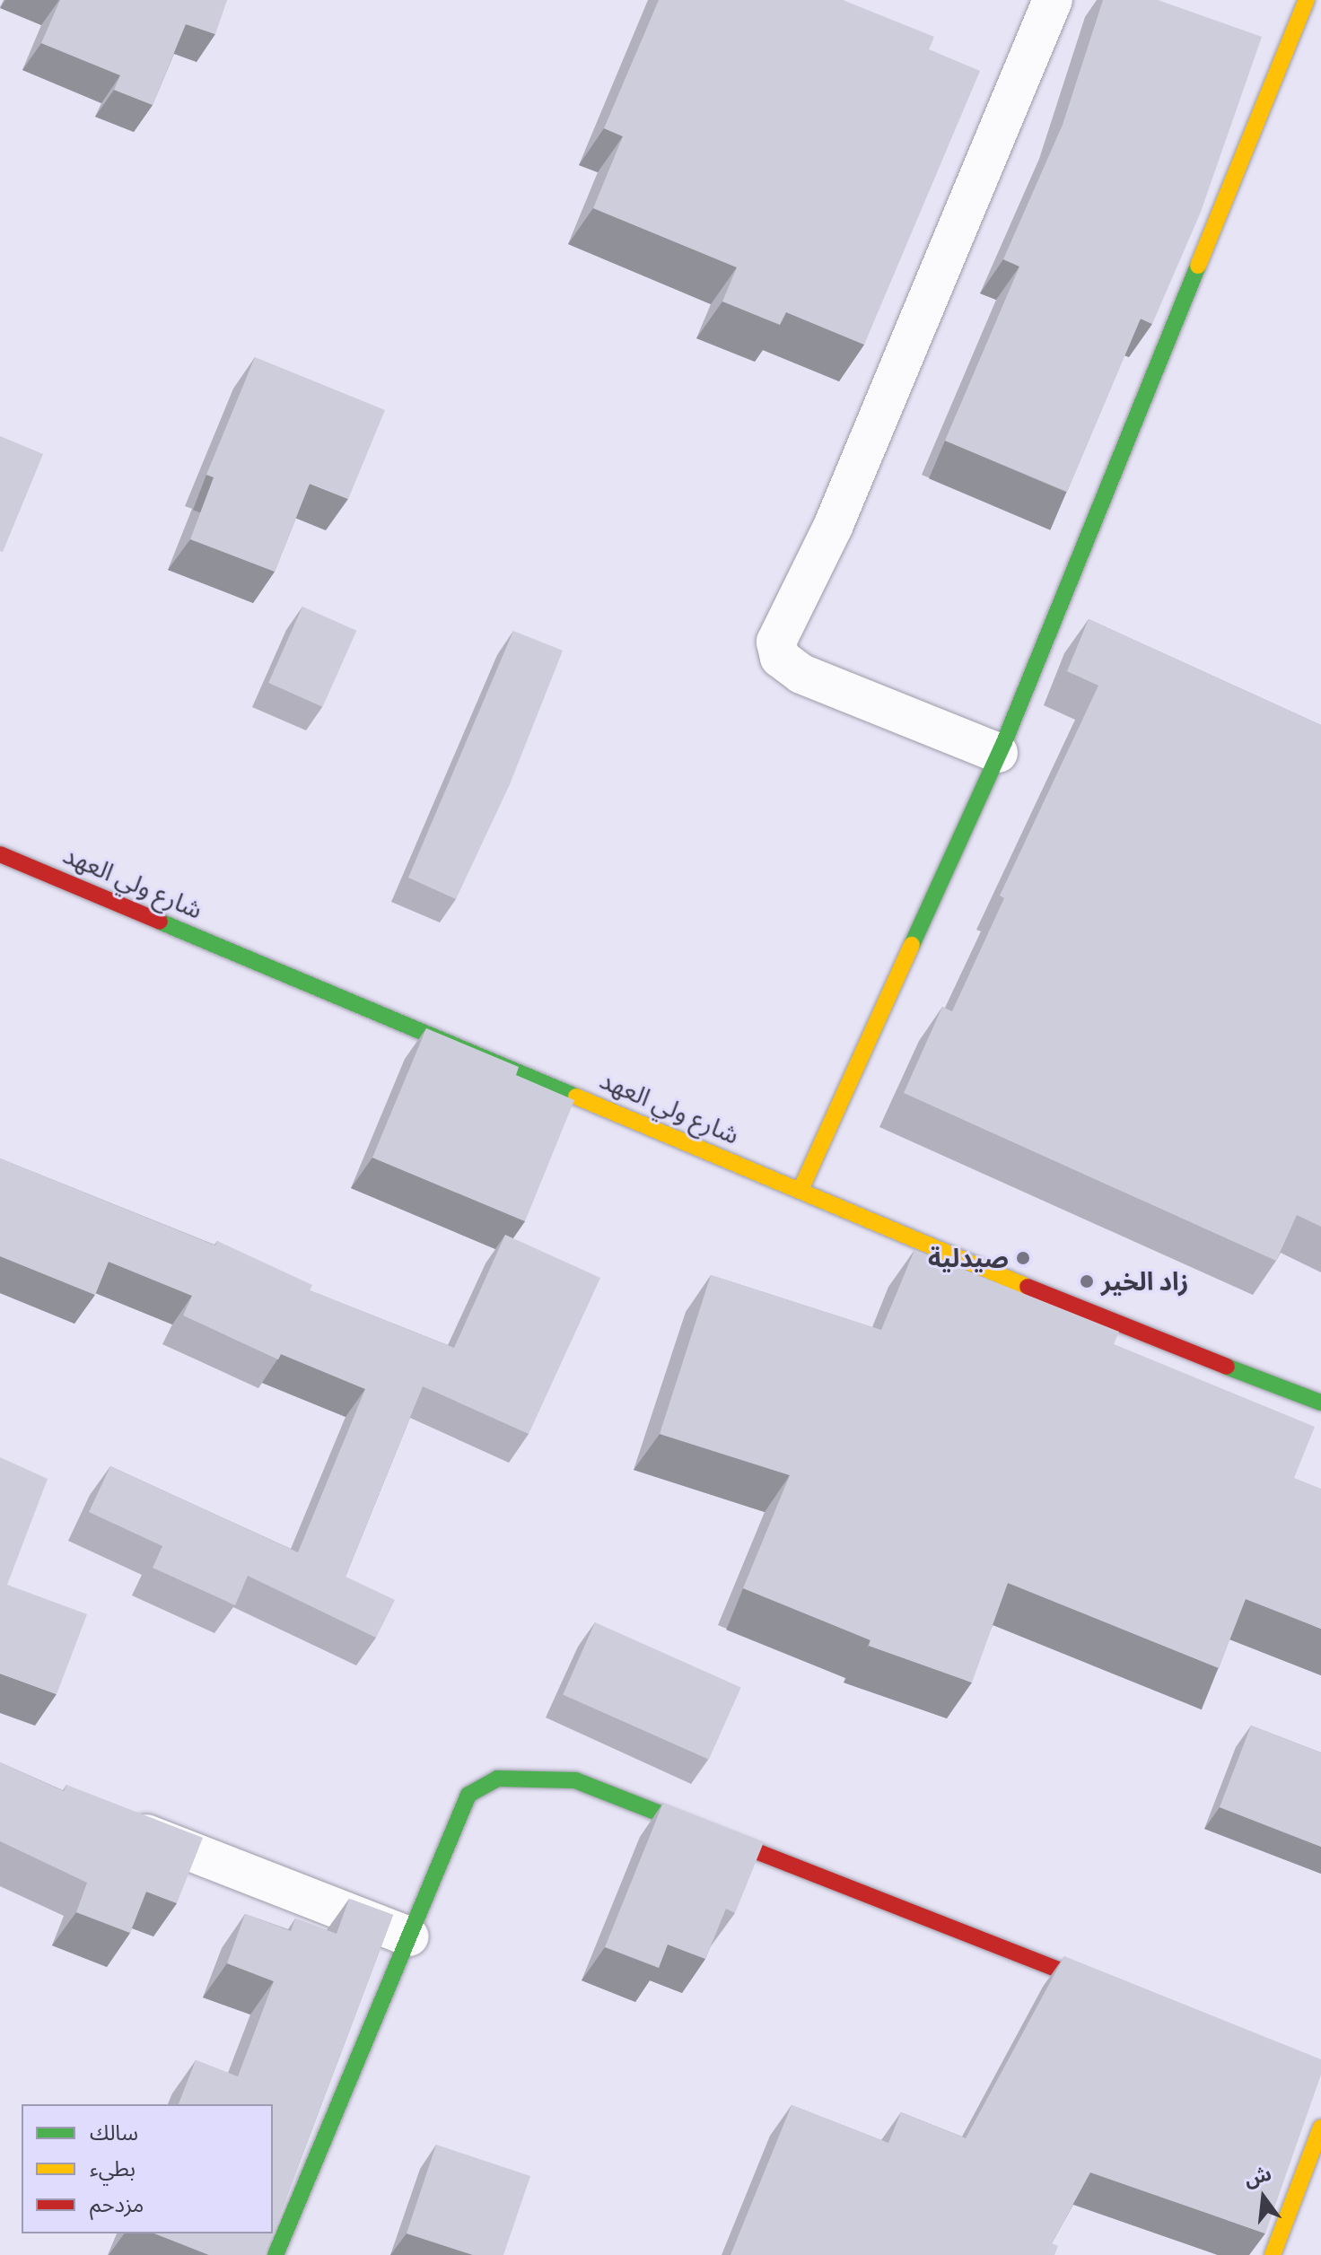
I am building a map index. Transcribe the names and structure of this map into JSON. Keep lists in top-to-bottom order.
{
  "streets": {
    "street": ["شارع ولي العهد"]
  },
  "places": ["صيدلية", "زاد الخير"],
  "legend": ["سالك", "بطيء", "مزدحم"],
  "north": "top"
}
